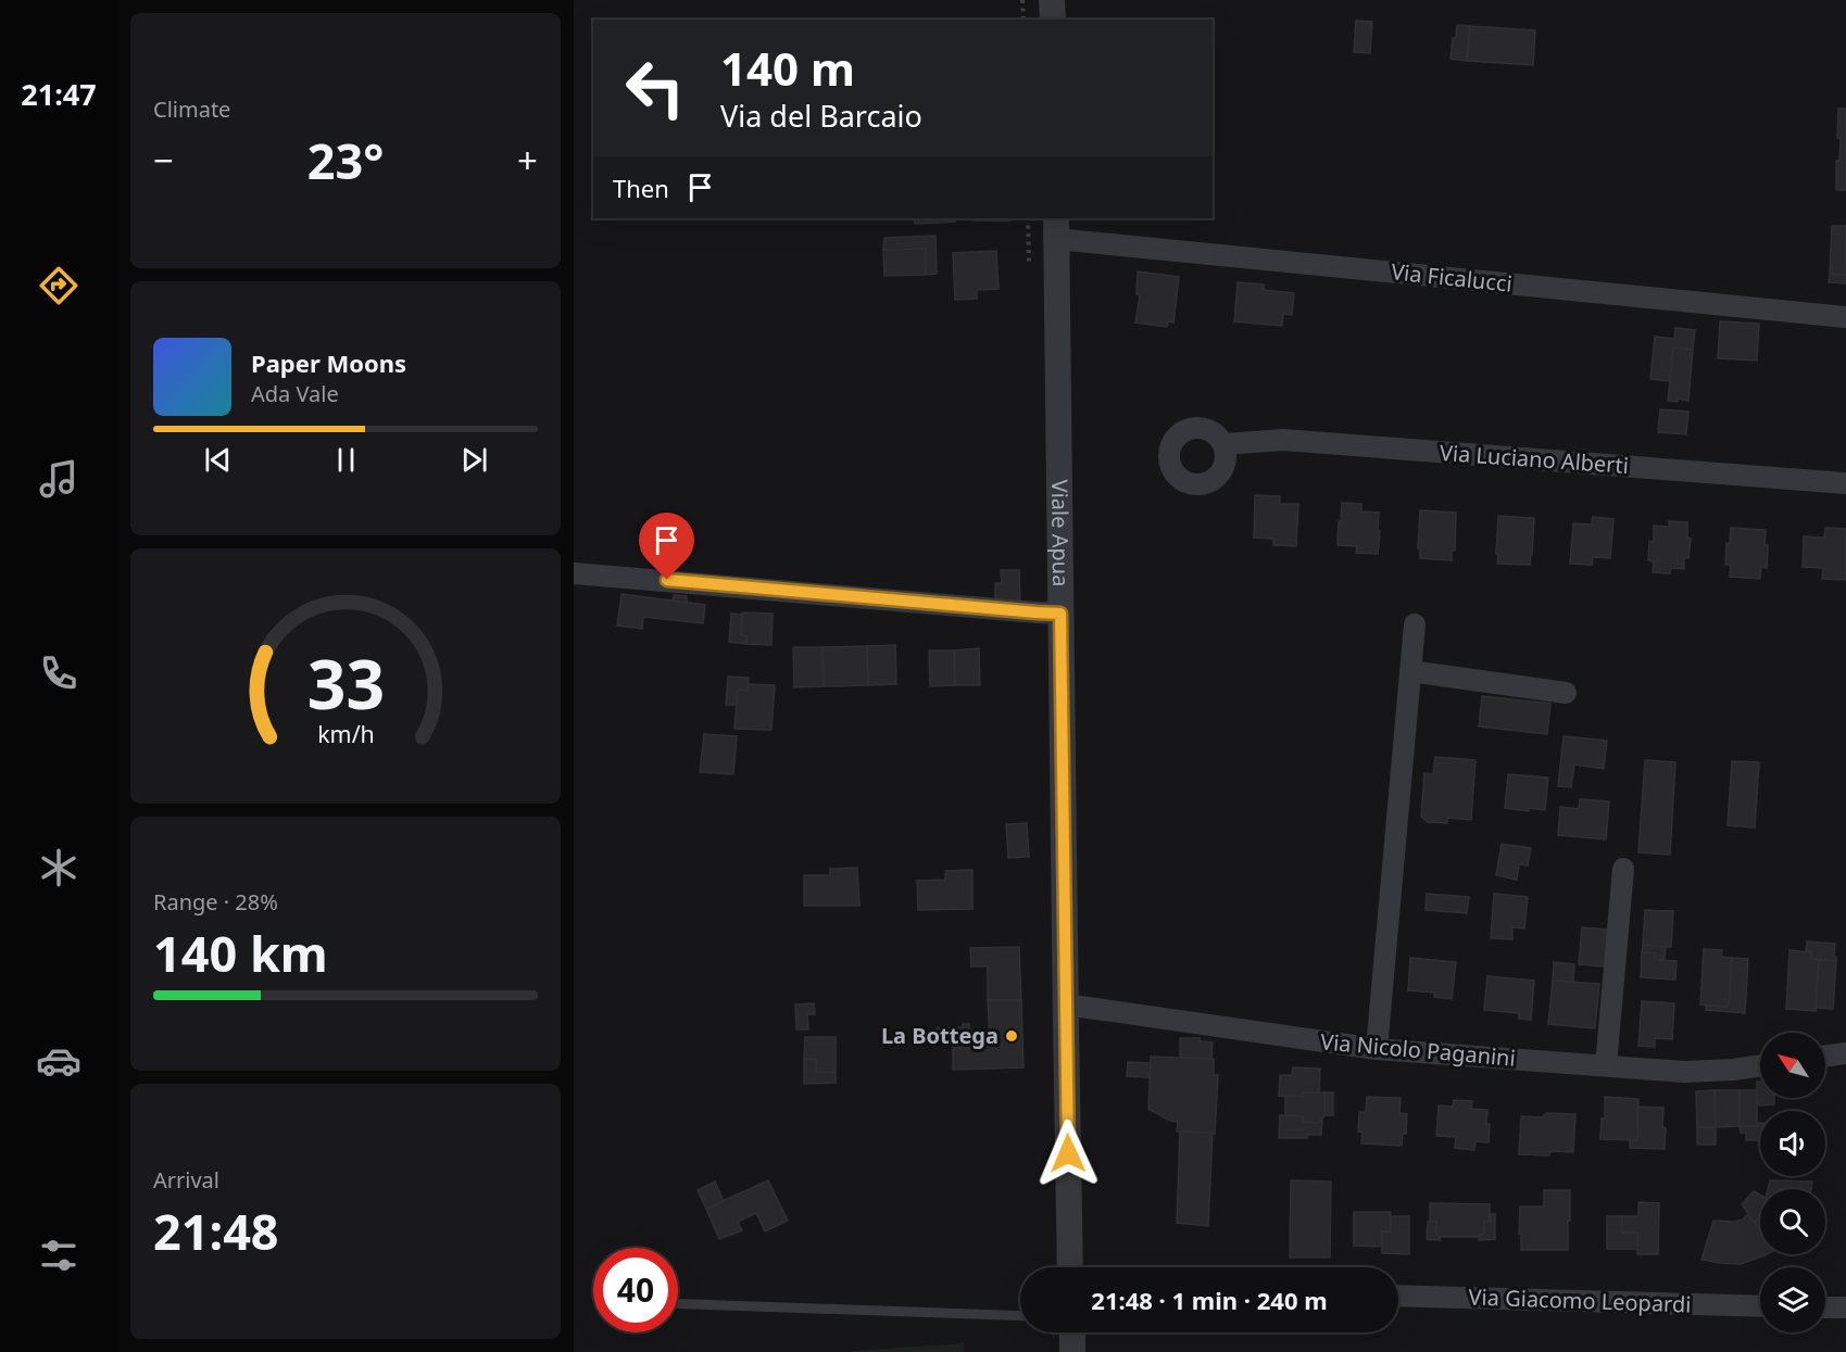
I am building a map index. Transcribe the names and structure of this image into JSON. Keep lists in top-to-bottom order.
{
  "streets": {
    "street": [
      "Via Ficalucci",
      "Via Luciano Alberti",
      "Viale Apua",
      "Via Nicolo Paganini",
      "Via Giacomo Leopardi"
    ]
  },
  "crossings": [
    ["Via Ficalucci", "Viale Apua"],
    ["Viale Apua", "Via Nicolo Paganini"]
  ],
  "places": ["La Bottega"],
  "north": "top left",
  "page": {
    "tabs": "21:47",
    "tile": [
      "Climate",
      ["Range · 28%", "140 km"],
      ["Arrival", "21:48"]
    ],
    "turn": ["140 m", "Via del Barcaio"],
    "heat": ["−", "23°", "+"],
    "then": "Then",
    "song": ["Paper Moons", "Ada Vale"],
    "limit": "40",
    "trip": "21:48 · 1 min · 240 m",
    "gauge": ["33", "km/h"]
  }
}
